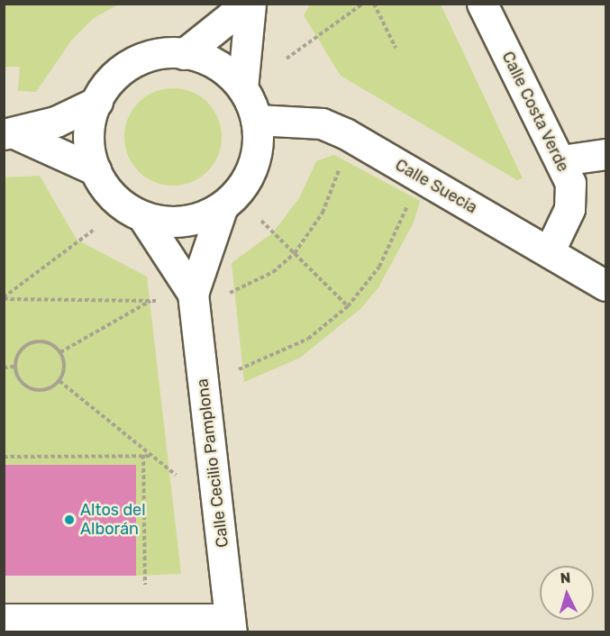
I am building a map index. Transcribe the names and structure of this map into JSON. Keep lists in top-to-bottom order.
{
  "streets": {
    "street": ["Calle Costa Verde", "Calle Suecia", "Calle Cecilio Pamplona"]
  },
  "crossings": [
    ["Calle Costa Verde", "Calle Suecia"],
    ["Calle Suecia", "Calle Cecilio Pamplona"]
  ],
  "places": ["Altos del Alborán"],
  "north": "top"
}
